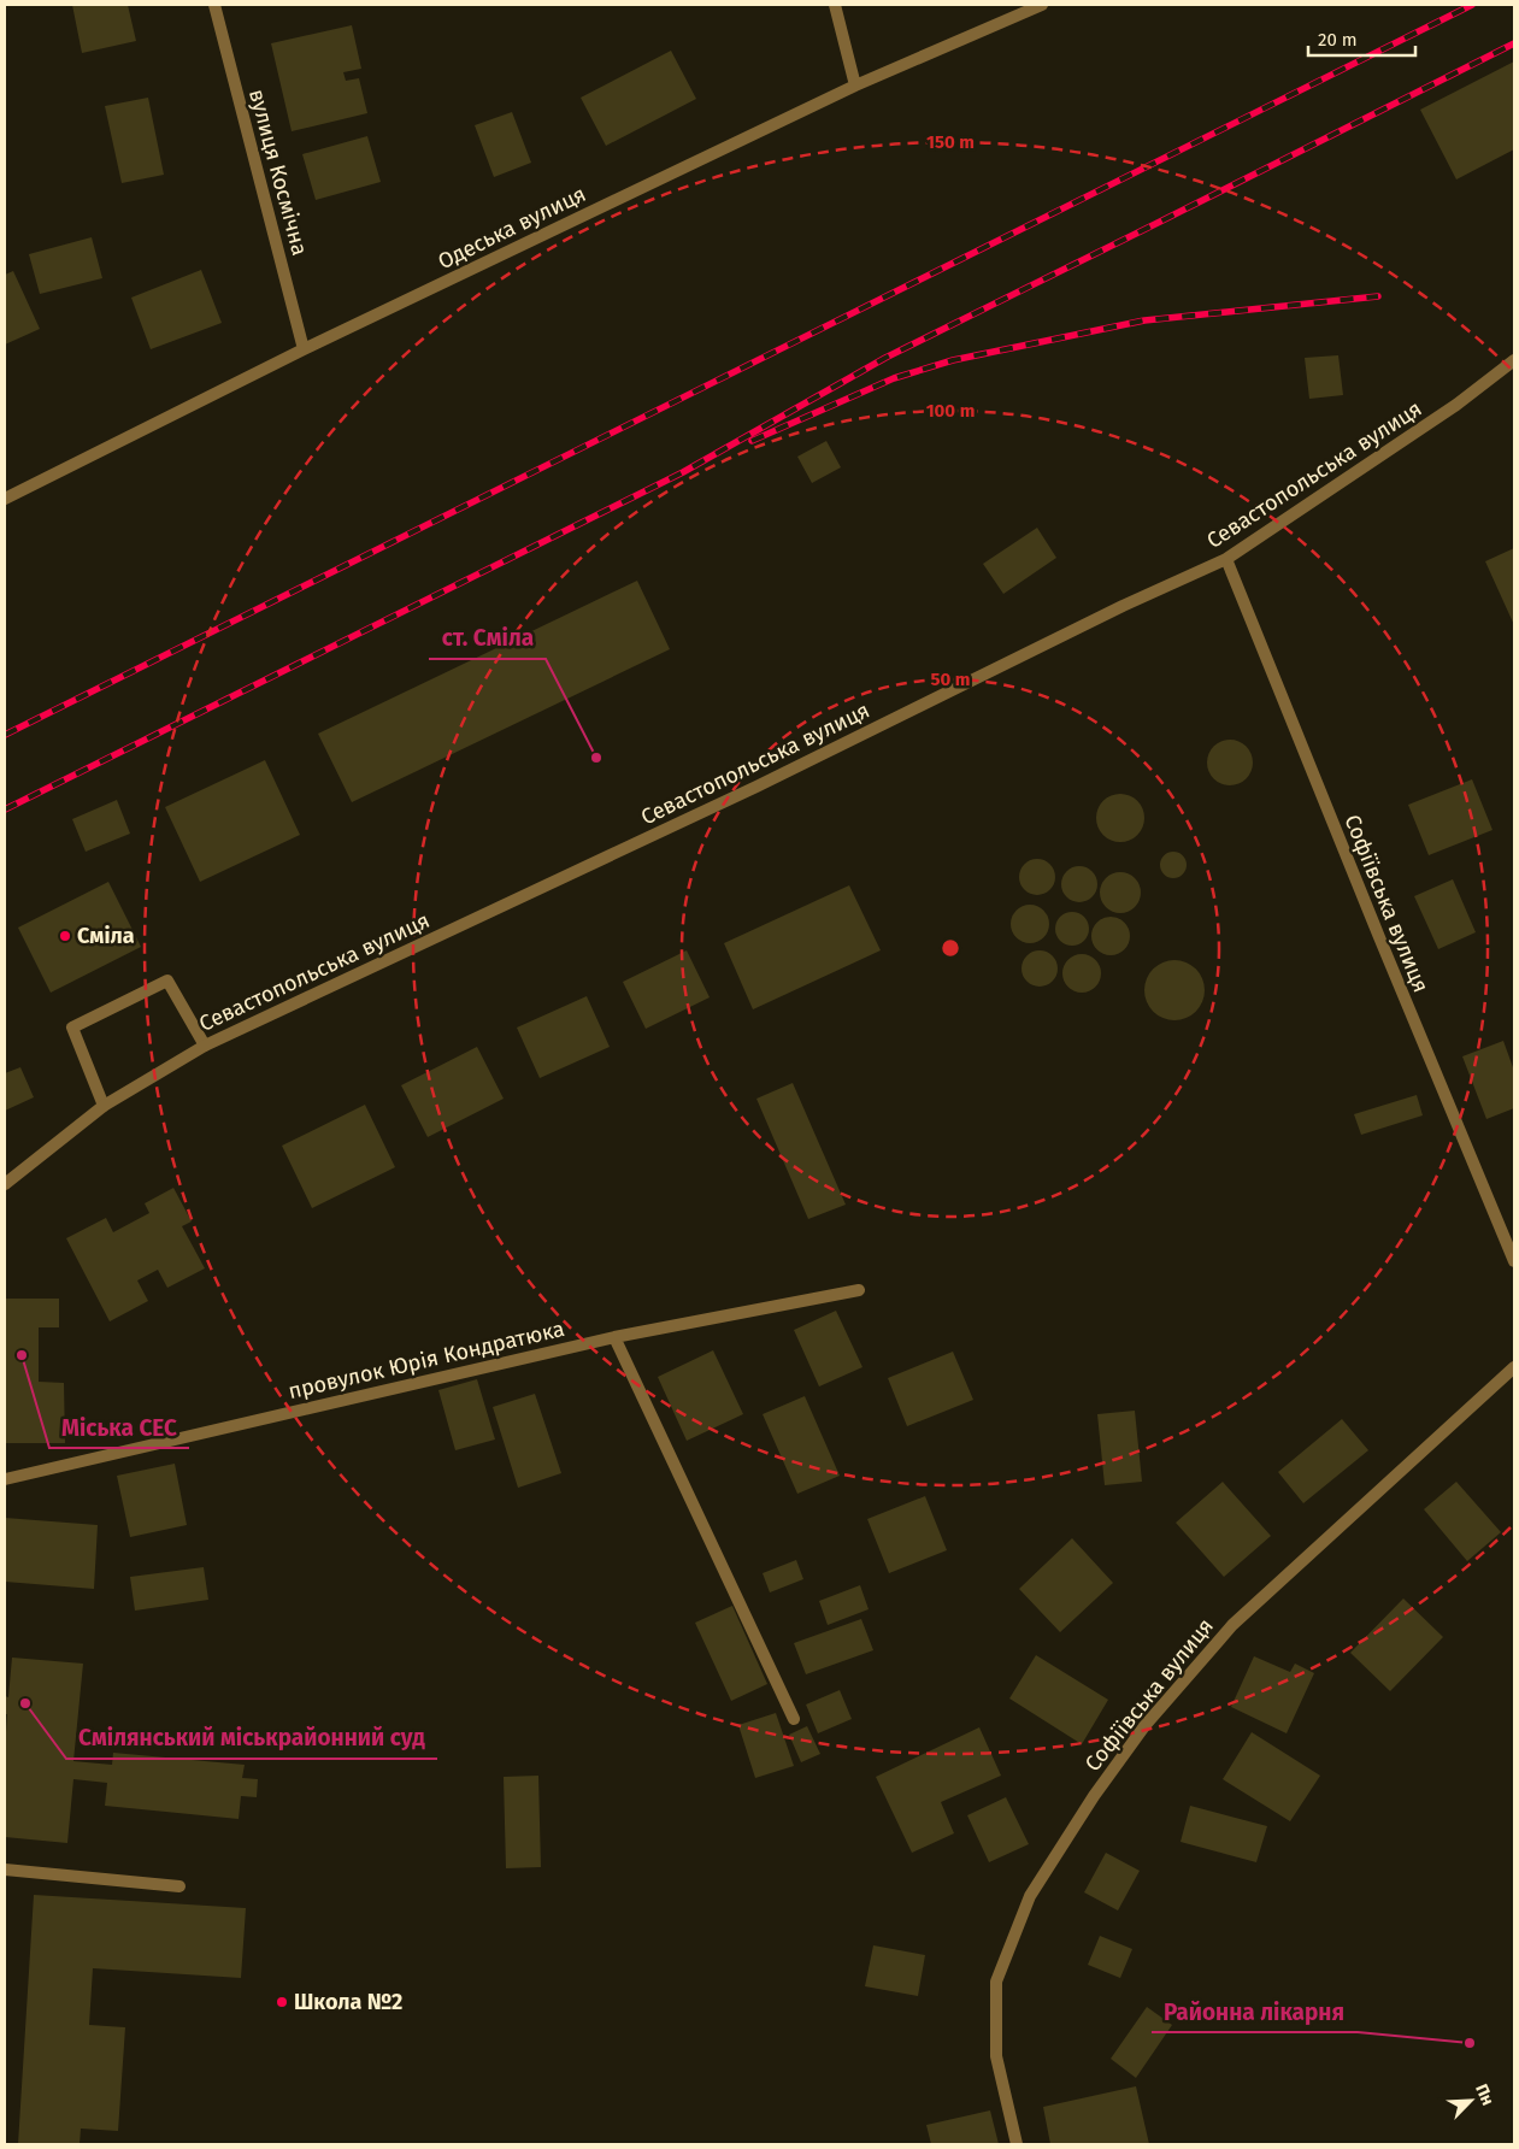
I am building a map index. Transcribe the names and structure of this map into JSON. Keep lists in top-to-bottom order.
{
  "streets": {
    "street": [
      "вулиця Космічна",
      "Одеська вулиця",
      "Севастопольська вулиця",
      "Софіївська вулиця",
      "провулок Юрія Кондратюка"
    ]
  },
  "crossings": [
    ["вулиця Космічна", "Одеська вулиця"],
    ["Севастопольська вулиця", "Софіївська вулиця"]
  ],
  "places": [
    "ст. Сміла",
    "Сміла",
    "Міська СЕС",
    "Смілянський міськрайонний суд",
    "Школа №2",
    "Районна лікарня"
  ],
  "scale_bar": "20 m",
  "north": "top right",
  "rings": ["150 m", "100 m", "50 m"]
}
